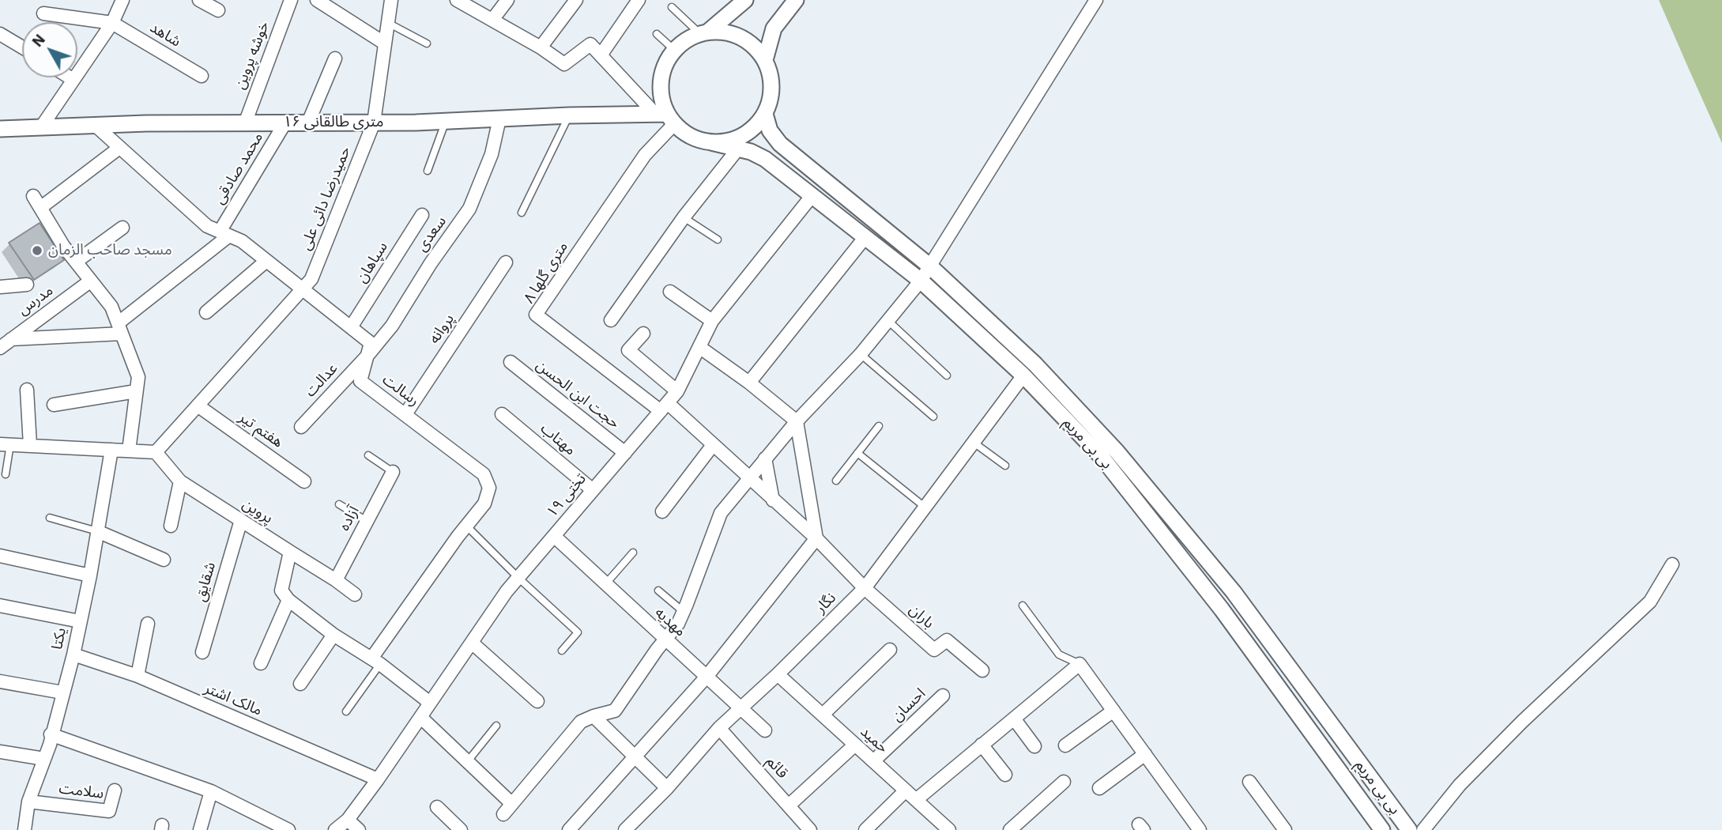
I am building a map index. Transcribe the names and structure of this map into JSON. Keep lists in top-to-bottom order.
{
  "streets": {
    "street": [
      "شاهد",
      "خوشه پروین",
      "۱۶ متری طالقانی",
      "محمد صادقی",
      "حمیدرضا دائی علی",
      "سعدی",
      "سپاهان",
      "۸ متری گلها",
      "مدرس",
      "پروانه",
      "عدالت",
      "رسالت",
      "حجت ابن الحسن",
      "هفتم تیر",
      "مهتاب",
      "بی بی مریم",
      "تختی ۱۹",
      "پروین",
      "آزاده",
      "شقایق",
      "نگار",
      "باران",
      "مهدیه",
      "یکتا",
      "مالک اشتر",
      "احسان",
      "حمید",
      "قائم",
      "سلامت"
    ]
  },
  "crossings": [
    ["خوشه پروین", "۱۶ متری طالقانی"],
    ["۱۶ متری طالقانی", "محمد صادقی"],
    ["۱۶ متری طالقانی", "حمیدرضا دائی علی"],
    ["۱۶ متری طالقانی", "سعدی"],
    ["۱۶ متری طالقانی", "۸ متری گلها"],
    ["۱۶ متری طالقانی", "رسالت"],
    ["۱۶ متری طالقانی", "بی بی مریم"],
    ["محمد صادقی", "رسالت"],
    ["حمیدرضا دائی علی", "رسالت"],
    ["سعدی", "عدالت"],
    ["سعدی", "رسالت"],
    ["سپاهان", "رسالت"],
    ["۸ متری گلها", "بی بی مریم"],
    ["۸ متری گلها", "تختی ۱۹"],
    ["پروانه", "رسالت"],
    ["عدالت", "رسالت"],
    ["حجت ابن الحسن", "تختی ۱۹"],
    ["مهتاب", "تختی ۱۹"],
    ["بی بی مریم", "تختی ۱۹"],
    ["بی بی مریم", "نگار"],
    ["تختی ۱۹", "مهدیه"],
    ["تختی ۱۹", "مالک اشتر"],
    ["پروین", "آزاده"],
    ["پروین", "شقایق"],
    ["نگار", "باران"],
    ["نگار", "مهدیه"],
    ["نگار", "حمید"],
    ["نگار", "قائم"],
    ["یکتا", "مالک اشتر"],
    ["یکتا", "سلامت"],
    ["احسان", "حمید"]
  ],
  "places": ["مسجد صاحب الزمان"],
  "north": "top left"
}
